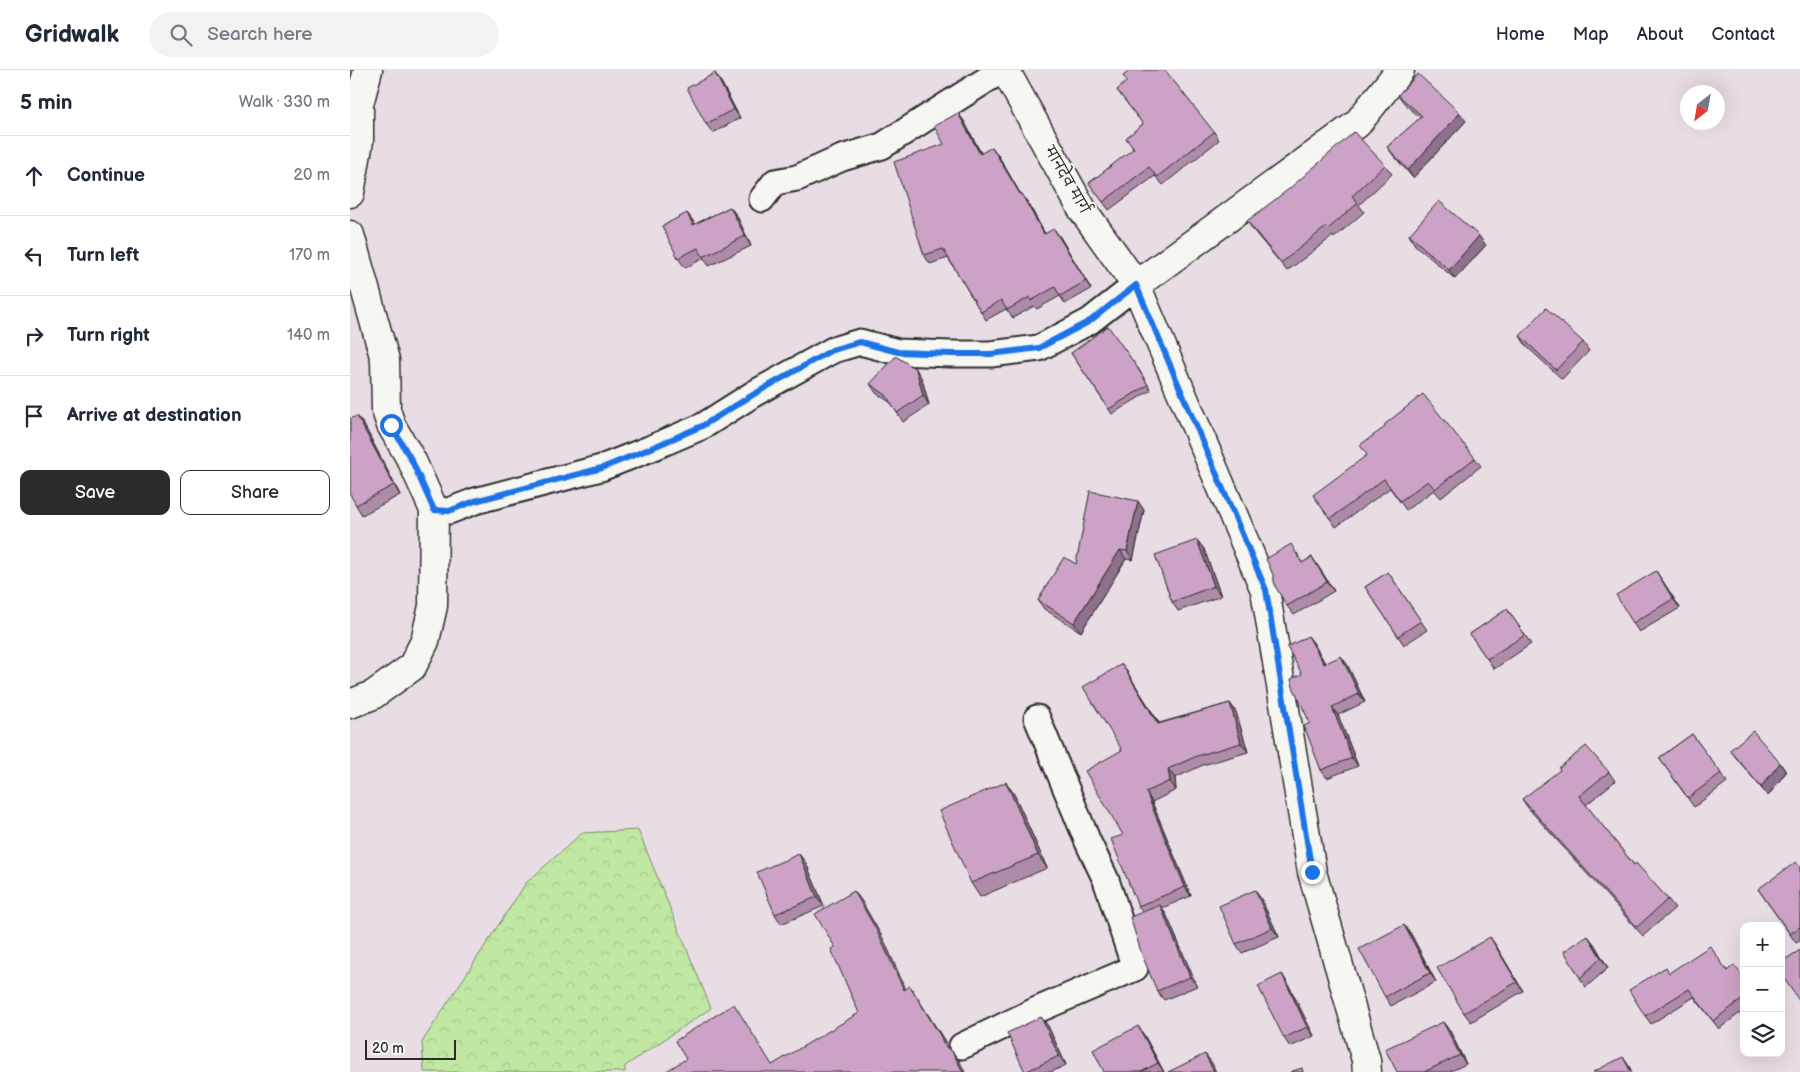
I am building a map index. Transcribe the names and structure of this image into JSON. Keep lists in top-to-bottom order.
{
  "streets": {
    "main road": ["मानदेव मार्ग"]
  },
  "scale_bar": "20 m",
  "north": "bottom left",
  "page": {
    "header": "Gridwalk",
    "search": "Search here",
    "nav": [
      "Home",
      "Map",
      "About",
      "Contact"
    ],
    "heading": ["5 min", "Walk · 330 m"],
    "list": [
      ["Continue", "20 m"],
      ["Turn left", "170 m"],
      ["Turn right", "140 m"],
      "Arrive at destination"
    ],
    "buttons": ["Save", "Share"],
    "map_buttons": ["+", "−"],
    "scale": "20 m"
  }
}
